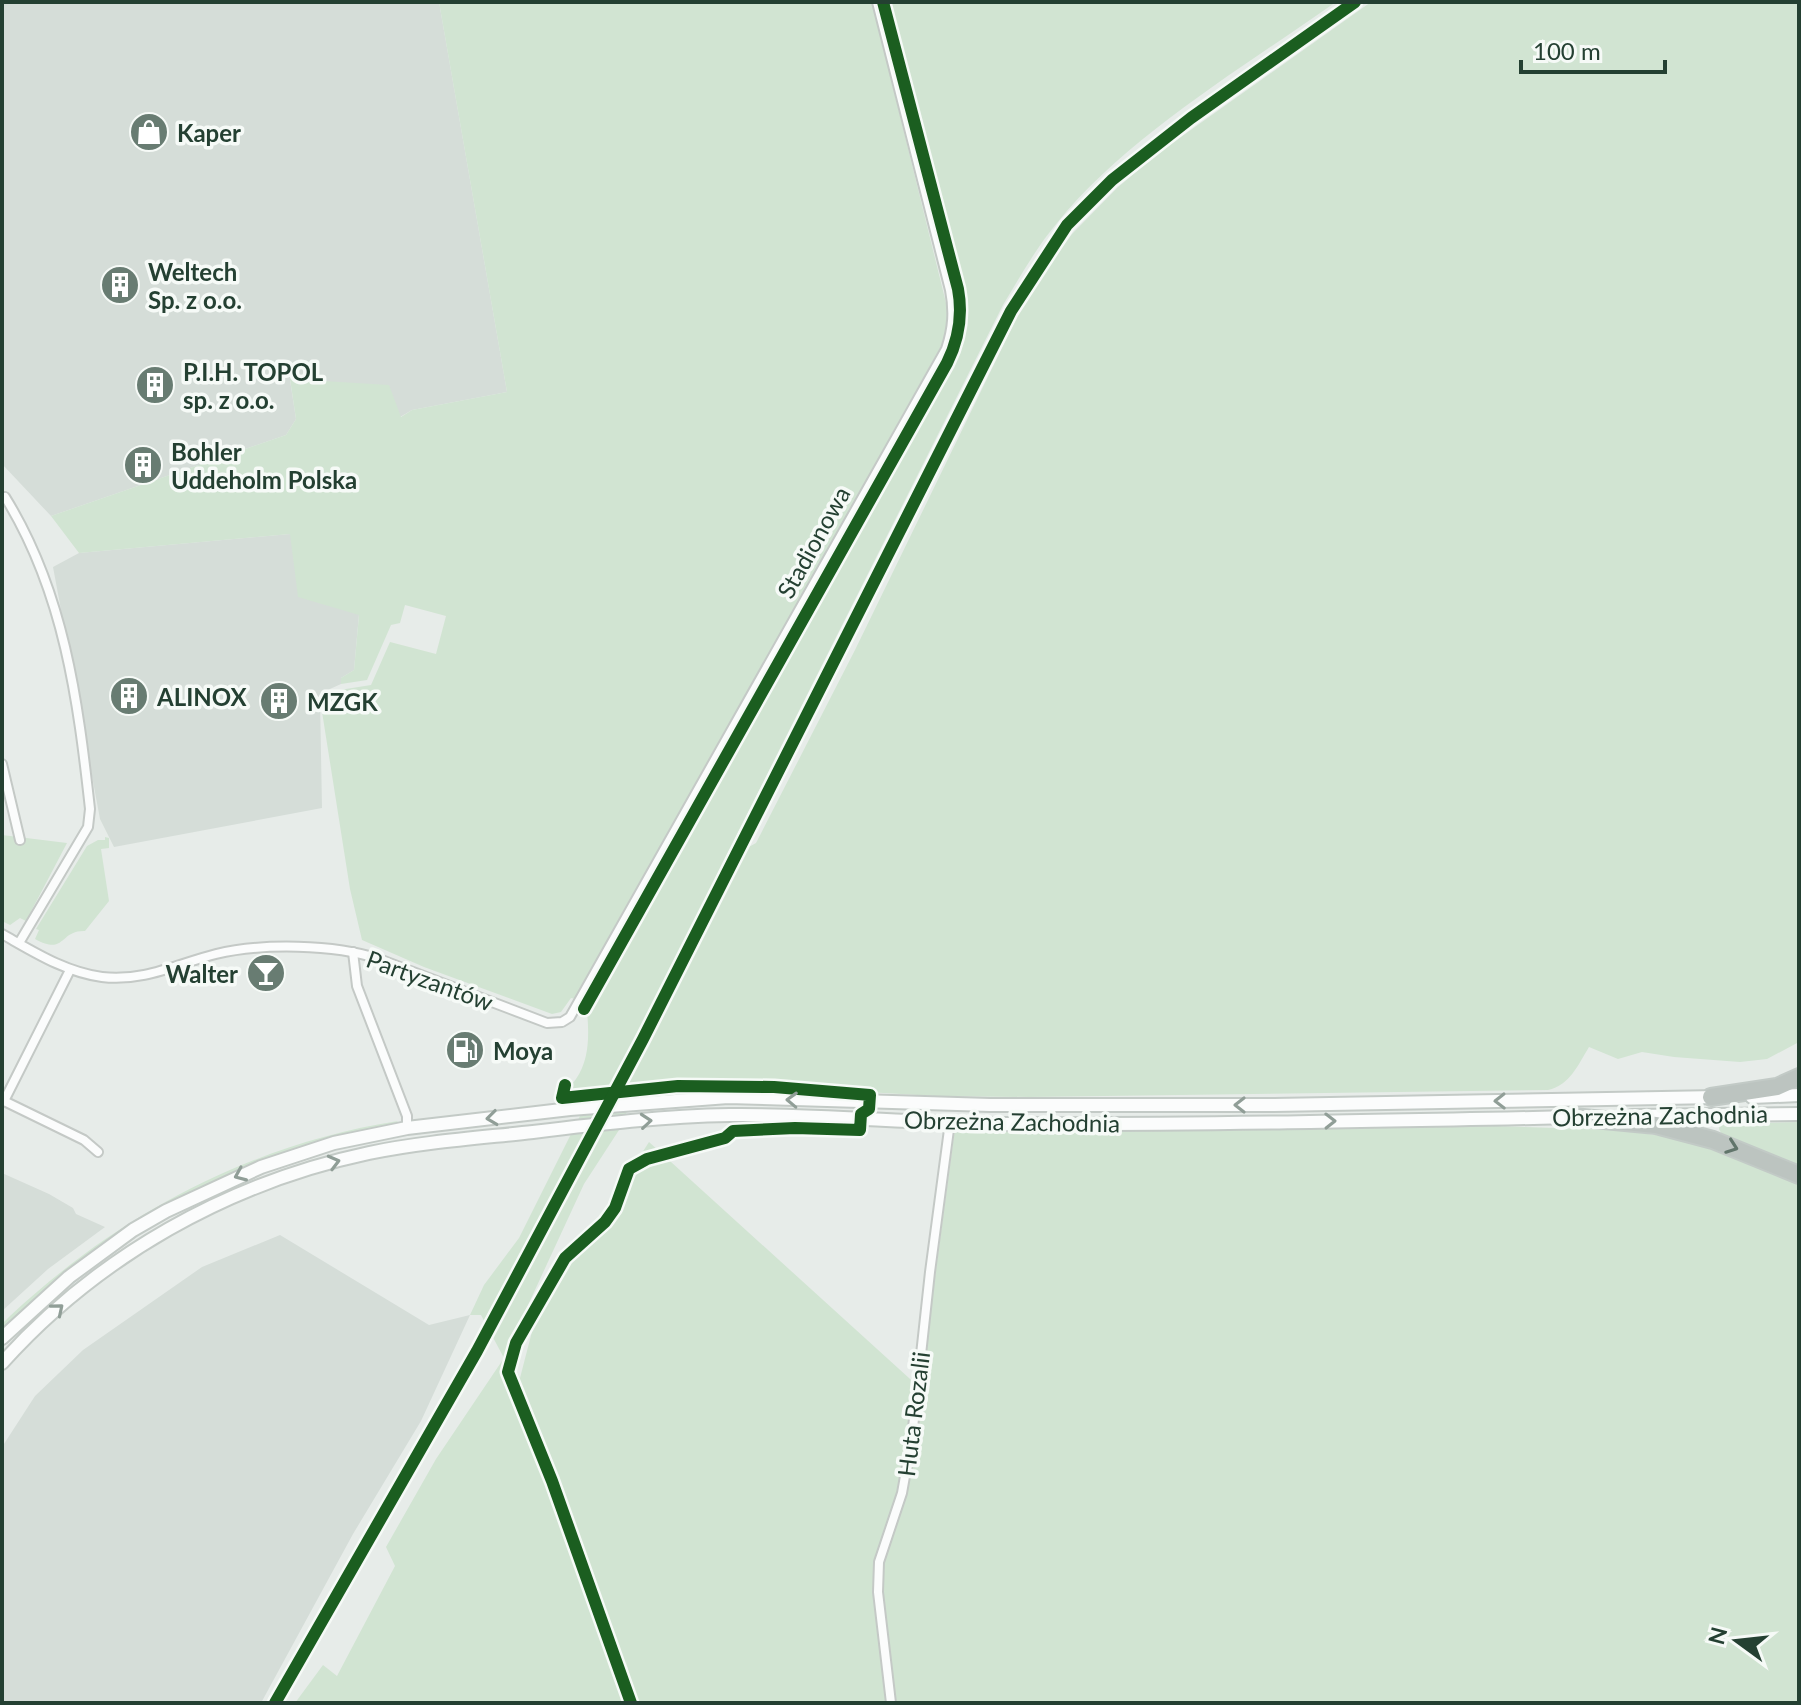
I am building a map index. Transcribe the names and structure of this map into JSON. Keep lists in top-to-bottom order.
{
  "streets": {
    "street": [
      "Stadionowa",
      "Partyzantów",
      "Obrzeżna Zachodnia",
      "Huta Rozalii"
    ]
  },
  "crossings": [
    ["Stadionowa", "Partyzantów"],
    ["Obrzeżna Zachodnia", "Huta Rozalii"]
  ],
  "places": {
    "shop": ["Kaper"],
    "building": [
      "Weltech Sp. z o.o.",
      "P.I.H. TOPOL sp. z o.o.",
      "Bohler Uddeholm Polska",
      "ALINOX",
      "MZGK"
    ],
    "bar": ["Walter"],
    "fuel station": ["Moya"]
  },
  "scale_bar": "100 m",
  "north": "left"
}
